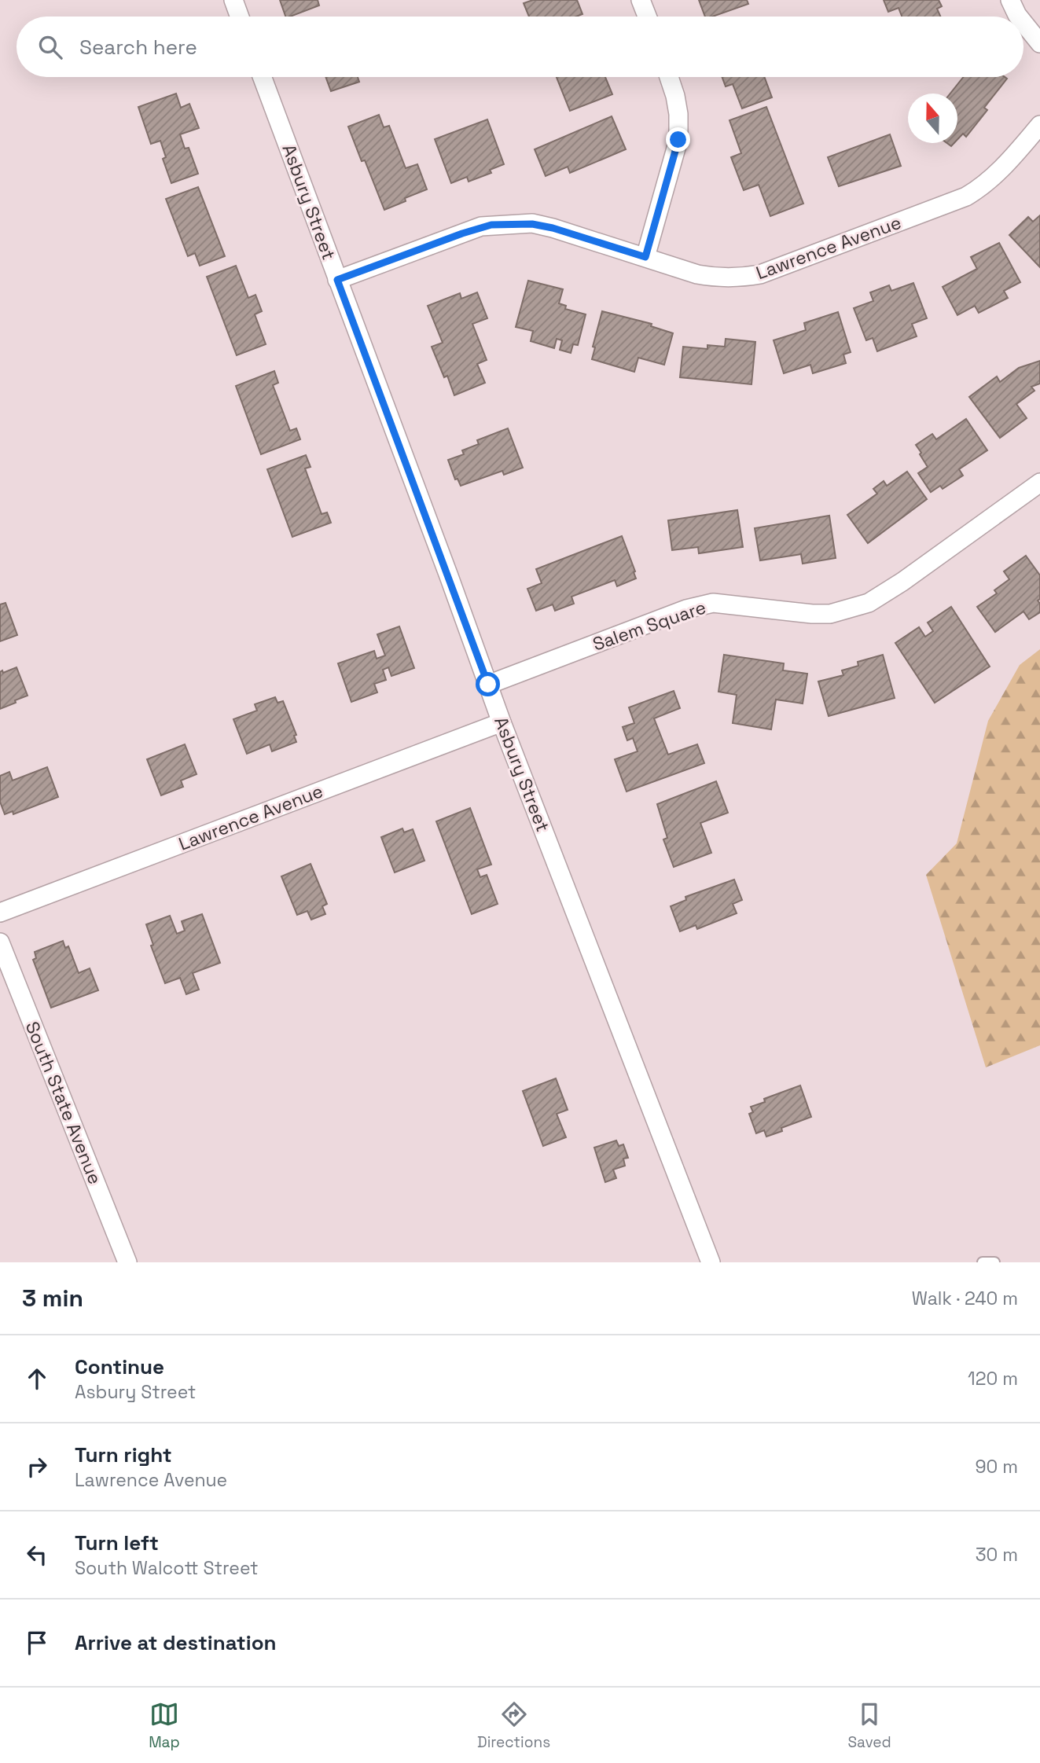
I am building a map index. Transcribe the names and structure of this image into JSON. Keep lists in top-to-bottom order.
{
  "streets": {
    "street": [
      "Asbury Street",
      "Lawrence Avenue",
      "Salem Square",
      "South State Avenue"
    ]
  },
  "crossings": [
    ["Asbury Street", "Lawrence Avenue"],
    ["Asbury Street", "Salem Square"]
  ],
  "north": "top",
  "page": {
    "search": "Search here",
    "heading": ["3 min", "Walk · 240 m"],
    "list": [
      ["Continue", "Asbury Street", "120 m"],
      ["Turn right", "Lawrence Avenue", "90 m"],
      ["Turn left", "South Walcott Street", "30 m"],
      "Arrive at destination"
    ],
    "nav": ["Map", "Directions", "Saved"]
  }
}
